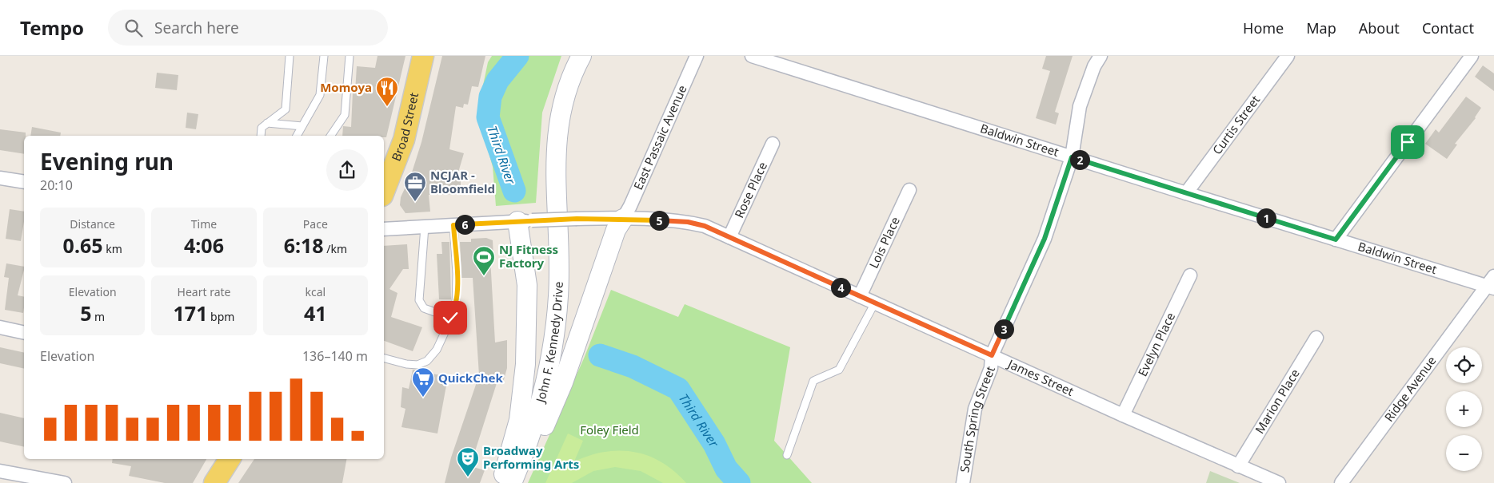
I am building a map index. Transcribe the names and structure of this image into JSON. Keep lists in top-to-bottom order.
{
  "streets": {
    "main road": ["Broad Street", "John F. Kennedy Drive"],
    "street": [
      "Curtis Street",
      "East Passaic Avenue",
      "Baldwin Street",
      "Rose Place",
      "Lois Place",
      "Evelyn Place",
      "James Street",
      "Ridge Avenue",
      "Marion Place",
      "South Spring Street"
    ]
  },
  "crossings": [
    ["Curtis Street", "Baldwin Street"],
    ["East Passaic Avenue", "James Street"],
    ["Baldwin Street", "Ridge Avenue"],
    ["Baldwin Street", "South Spring Street"],
    ["Rose Place", "James Street"],
    ["Lois Place", "James Street"],
    ["Evelyn Place", "James Street"],
    ["James Street", "Marion Place"],
    ["James Street", "South Spring Street"]
  ],
  "water": ["Third River"],
  "parks": ["Foley Field"],
  "places": {
    "restaurant": ["Momoya"],
    "office": ["NCJAR - Bloomfield"],
    "sports": ["NJ Fitness Factory"],
    "supermarket": ["QuickChek"],
    "theatre": ["Broadway Performing Arts"]
  },
  "page": {
    "header": "Tempo",
    "search": "Search here",
    "nav": [
      "Home",
      "Map",
      "About",
      "Contact"
    ],
    "heading": ["Evening run", "20:10"],
    "pins": [
      "2",
      "1",
      "5",
      "6",
      "4",
      "3"
    ],
    "stats": [
      ["Distance", "0.65 km"],
      ["Time", "4:06"],
      ["Pace", "6:18 /km"],
      ["Elevation", "5 m"],
      ["Heart rate", "171 bpm"],
      ["kcal", "41"]
    ],
    "chart": ["Elevation", "136–140 m"],
    "map_buttons": ["+", "−"]
  }
}
